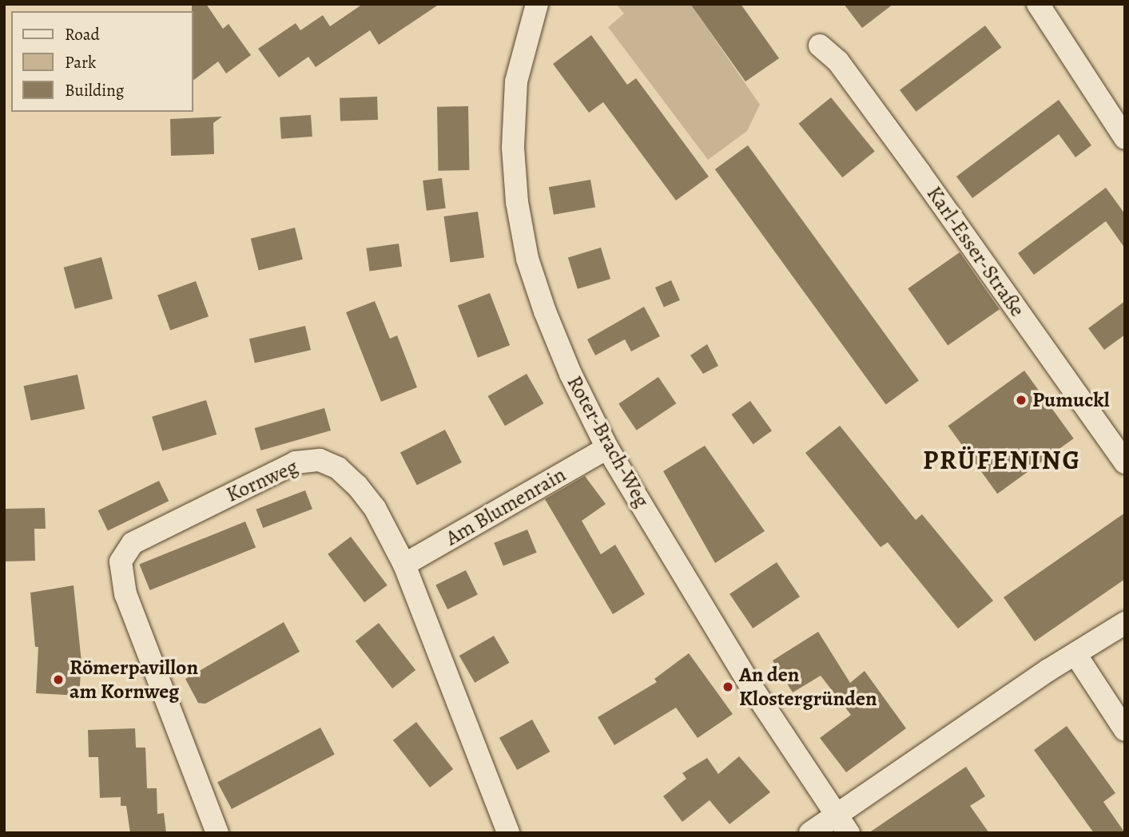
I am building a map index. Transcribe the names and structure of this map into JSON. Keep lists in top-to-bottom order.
{
  "streets": {
    "street": [
      "Karl-Esser-Straße",
      "Roter-Brach-Weg",
      "Kornweg",
      "Am Blumenrain"
    ]
  },
  "crossings": [
    ["Roter-Brach-Weg", "Am Blumenrain"],
    ["Kornweg", "Am Blumenrain"]
  ],
  "districts": ["PRÜFENING"],
  "places": ["Pumuckl", "Römerpavillon am Kornweg", "An den Klostergründen"],
  "legend": ["Road", "Park", "Building"]
}
